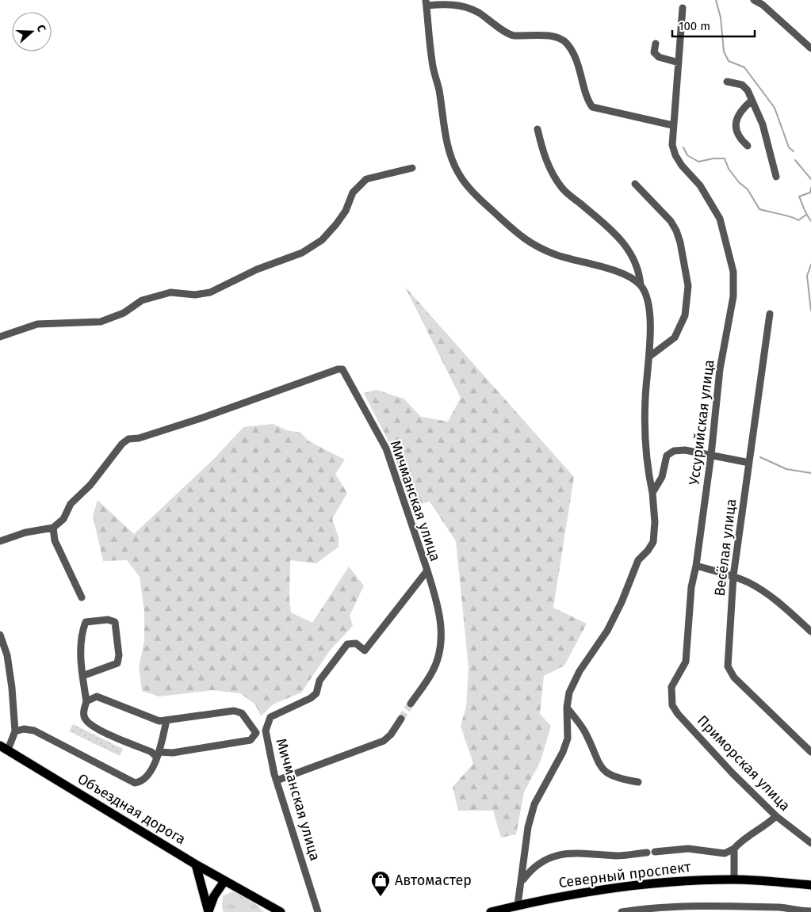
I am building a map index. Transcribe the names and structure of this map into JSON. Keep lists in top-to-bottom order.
{
  "streets": {
    "main road": ["Объездная дорога", "Северный проспект"],
    "street": [
      "Уссурийская улица",
      "Мичманская улица",
      "Весёлая улица",
      "Приморская улица"
    ]
  },
  "crossings": [
    ["Уссурийская улица", "Приморская улица"]
  ],
  "places": {
    "shop": ["Автомастер"]
  },
  "scale_bar": "100 m",
  "north": "right"
}
